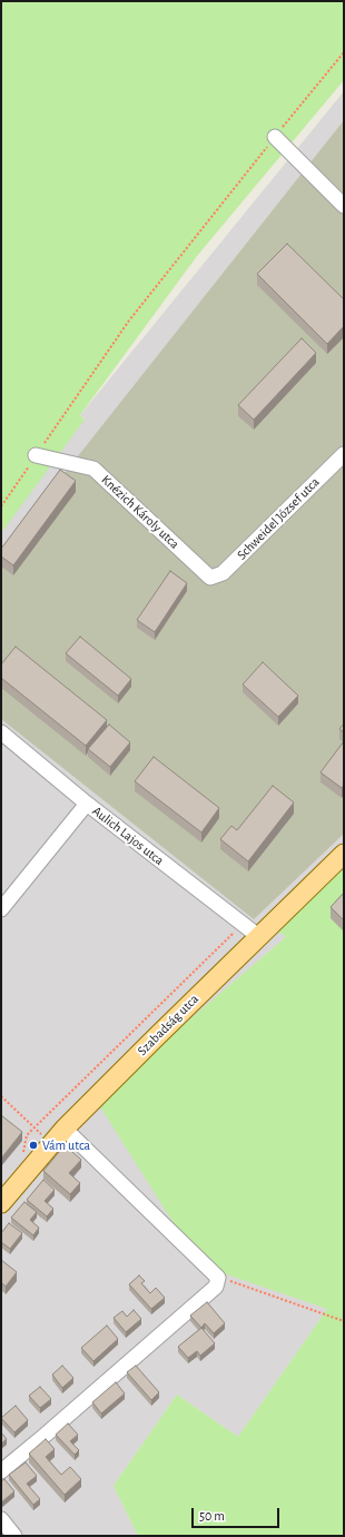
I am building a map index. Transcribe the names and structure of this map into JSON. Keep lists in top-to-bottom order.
{
  "streets": {
    "main road": ["Szabadság utca"],
    "street": ["Knézich Károly utca", "Schweidel József utca", "Aulich Lajos utca"]
  },
  "crossings": [
    ["Knézich Károly utca", "Schweidel József utca"],
    ["Aulich Lajos utca", "Szabadság utca"]
  ],
  "places": ["Vám utca"],
  "scale_bar": "50 m"
}
